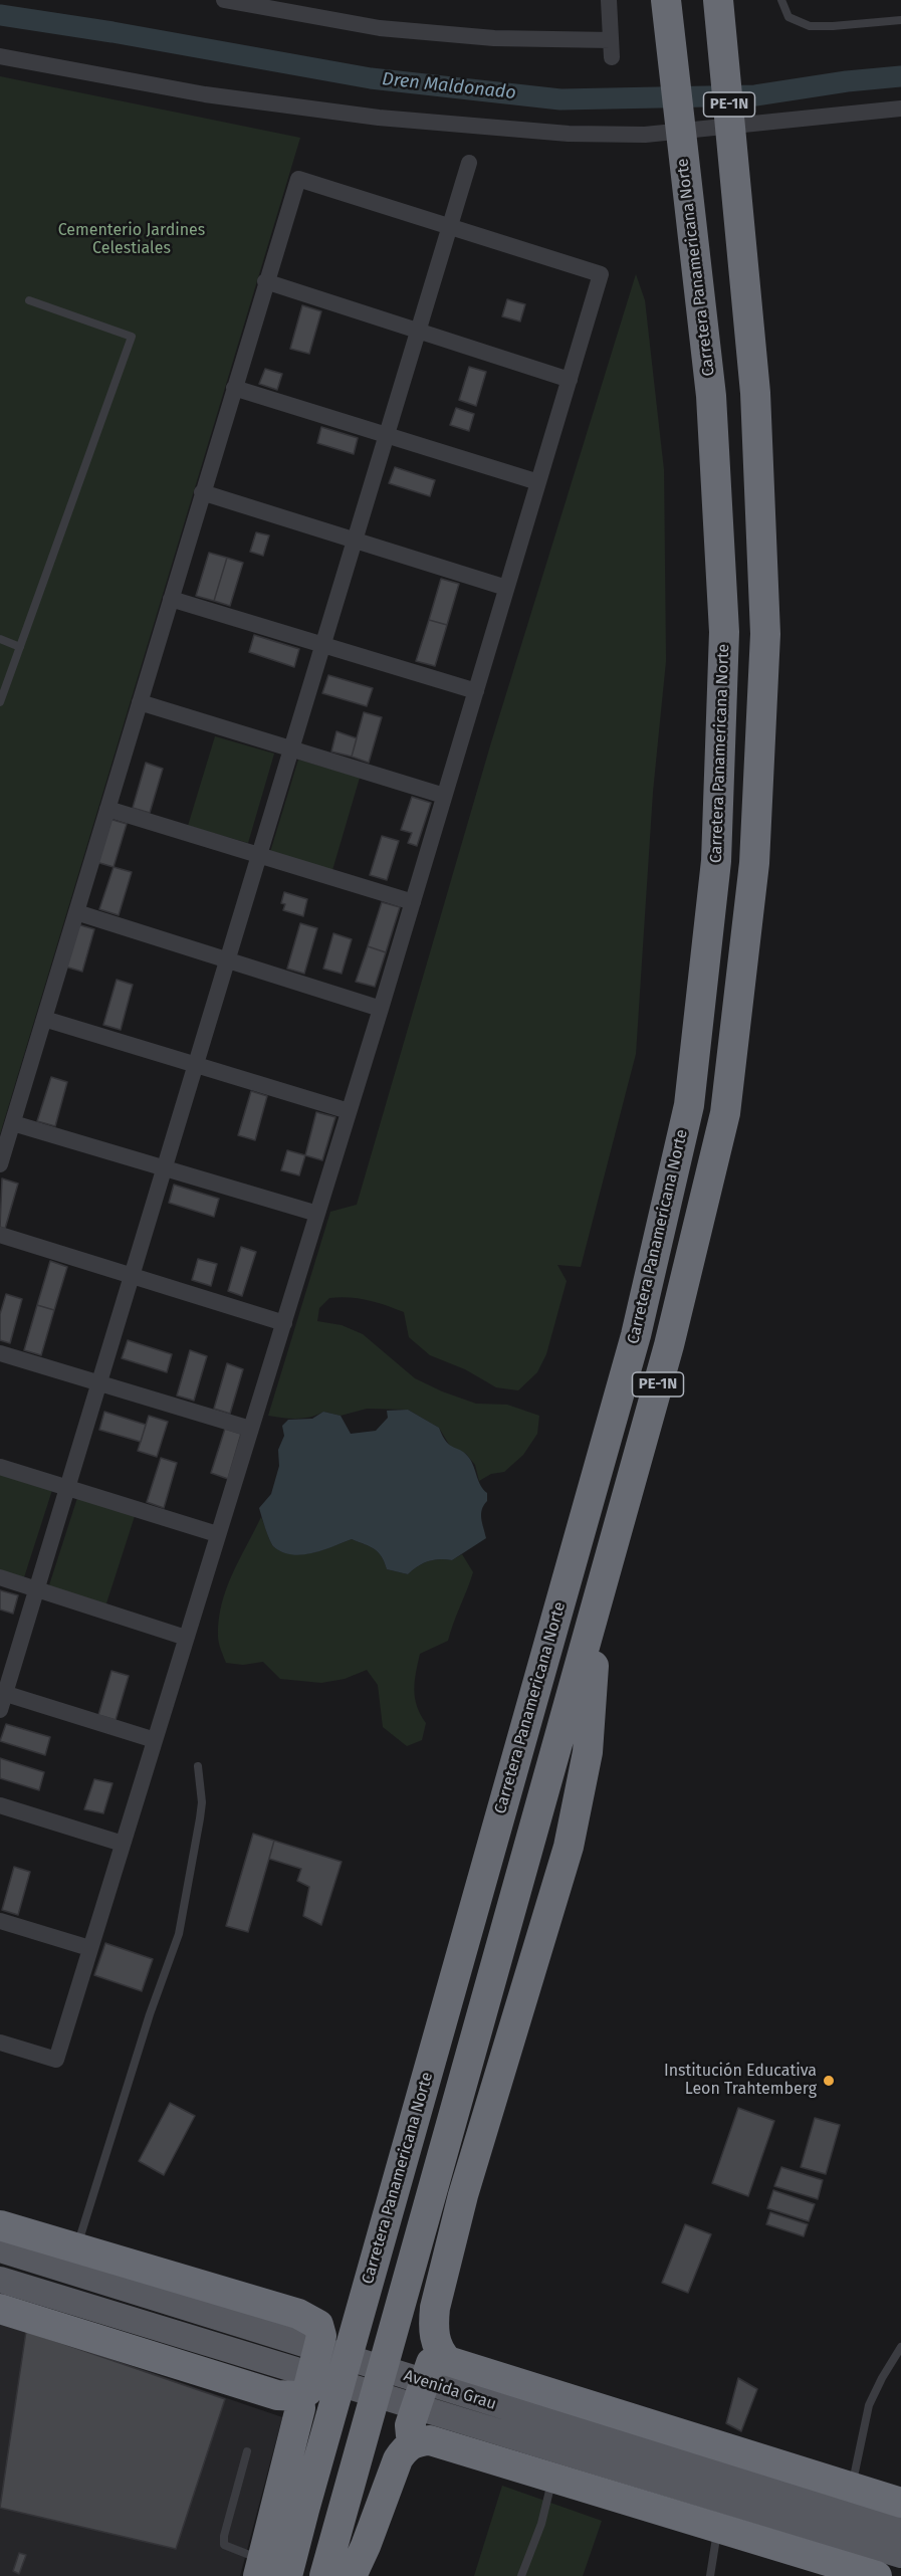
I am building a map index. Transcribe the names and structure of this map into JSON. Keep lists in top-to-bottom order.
{
  "streets": {
    "highway": ["PE-1N", "Carretera Panamericana Norte"],
    "main road": ["Avenida Grau"]
  },
  "water": ["Dren Maldonado"],
  "parks": ["Cementerio Jardines Celestiales"],
  "places": ["Institución Educativa Leon Trahtemberg"]
}
